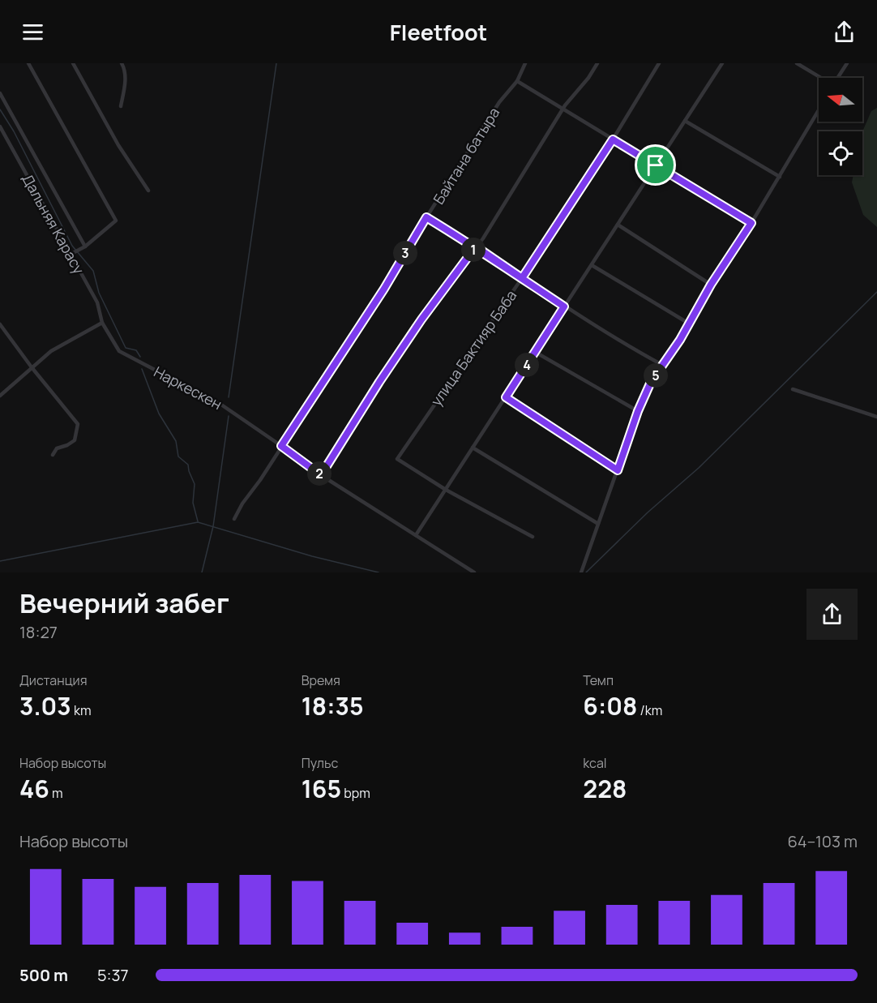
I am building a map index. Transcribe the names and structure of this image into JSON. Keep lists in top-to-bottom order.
{
  "streets": {
    "street": [
      "Байтана батыра",
      "Дальняя Карасу",
      "улица Бактияр Баба",
      "Наркескен"
    ]
  },
  "crossings": [
    ["Байтана батыра", "Наркескен"],
    ["Дальняя Карасу", "Наркескен"]
  ],
  "north": "left",
  "page": {
    "header": "Fleetfoot",
    "pins": [
      "1",
      "3",
      "4",
      "5",
      "2"
    ],
    "heading": ["Вечерний забег", "18:27"],
    "stats": [
      ["Дистанция", "3.03 km"],
      ["Время", "18:35"],
      ["Темп", "6:08 /km"],
      ["Набор высоты", "46 m"],
      ["Пульс", "165 bpm"],
      ["kcal", "228"]
    ],
    "chart": ["Набор высоты", "64–103 m"],
    "list": [
      {
        "name": "500 m",
        "note": "5:37"
      }
    ]
  }
}
